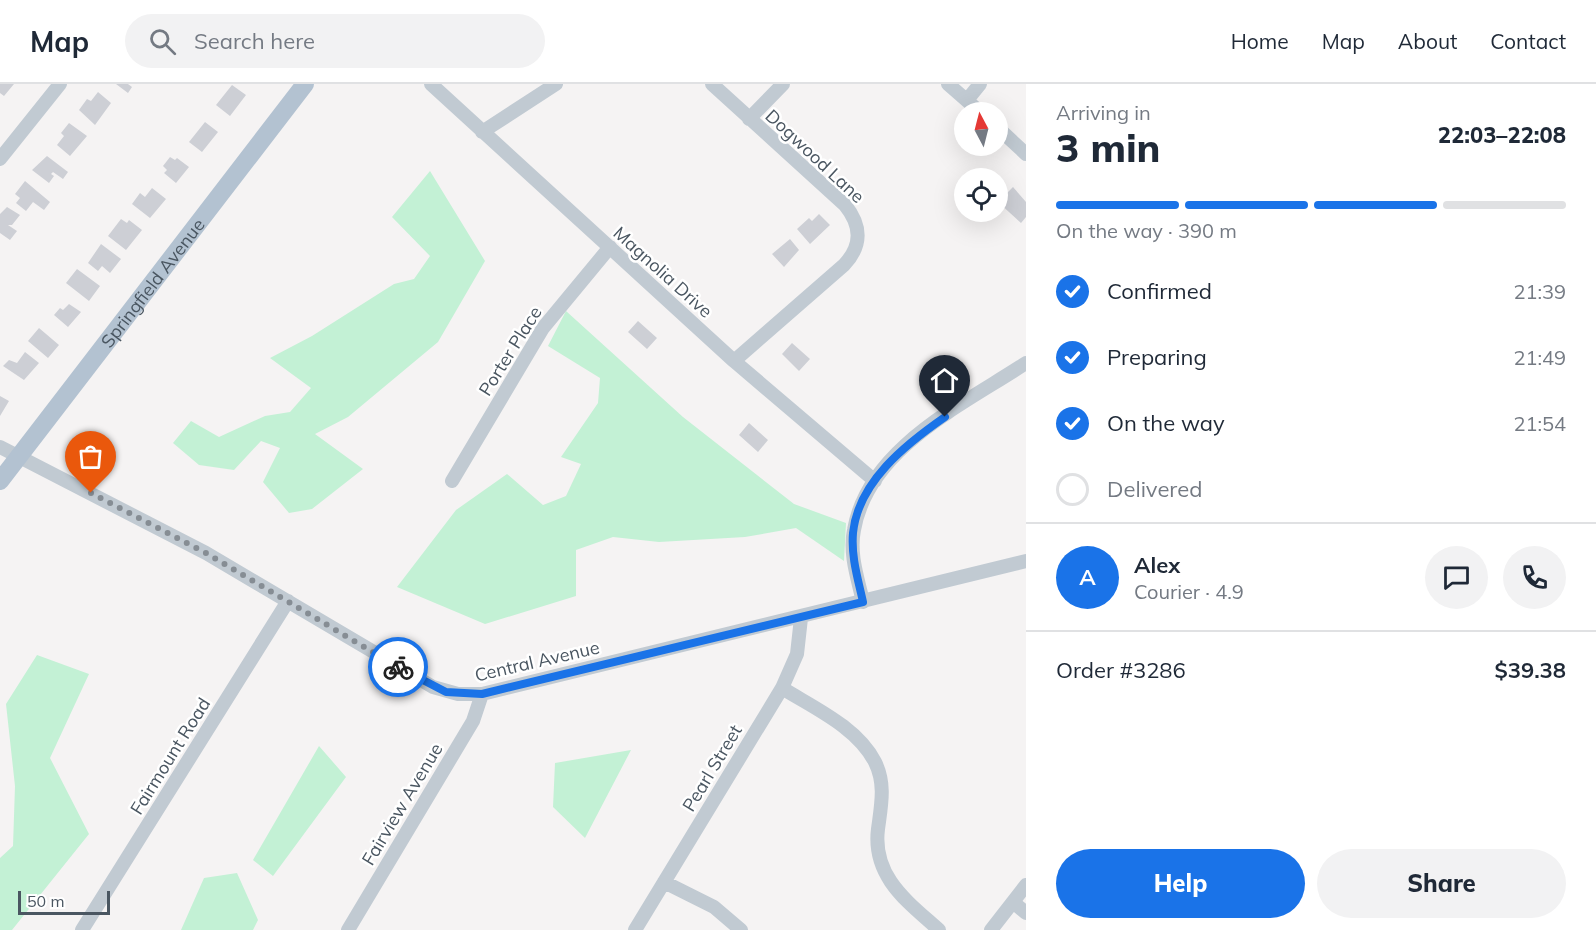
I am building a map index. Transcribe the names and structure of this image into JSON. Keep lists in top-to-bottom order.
{
  "streets": {
    "main road": ["Springfield Avenue"],
    "street": [
      "Dogwood Lane",
      "Magnolia Drive",
      "Porter Place",
      "Central Avenue",
      "Fairmount Road",
      "Pearl Street",
      "Fairview Avenue"
    ]
  },
  "crossings": [
    ["Dogwood Lane", "Magnolia Drive"],
    ["Magnolia Drive", "Porter Place"],
    ["Springfield Avenue", "Central Avenue"],
    ["Central Avenue", "Fairmount Road"],
    ["Central Avenue", "Pearl Street"],
    ["Central Avenue", "Fairview Avenue"]
  ],
  "scale_bar": "50 m",
  "north": "top",
  "page": {
    "header": "Map",
    "search": "Search here",
    "nav": [
      "Home",
      "Map",
      "About",
      "Contact"
    ],
    "heading": ["3 min", "Arriving in", "22:03–22:08"],
    "panel": [
      "Alex",
      "Courier · 4.9",
      "Order #3286",
      "$39.38"
    ],
    "bar": "On the way · 390 m",
    "list": [
      ["Confirmed", "21:39"],
      ["Preparing", "21:49"],
      ["On the way", "21:54"],
      "Delivered"
    ],
    "round": "A",
    "buttons": ["Help", "Share"],
    "scale": "50 m"
  }
}
